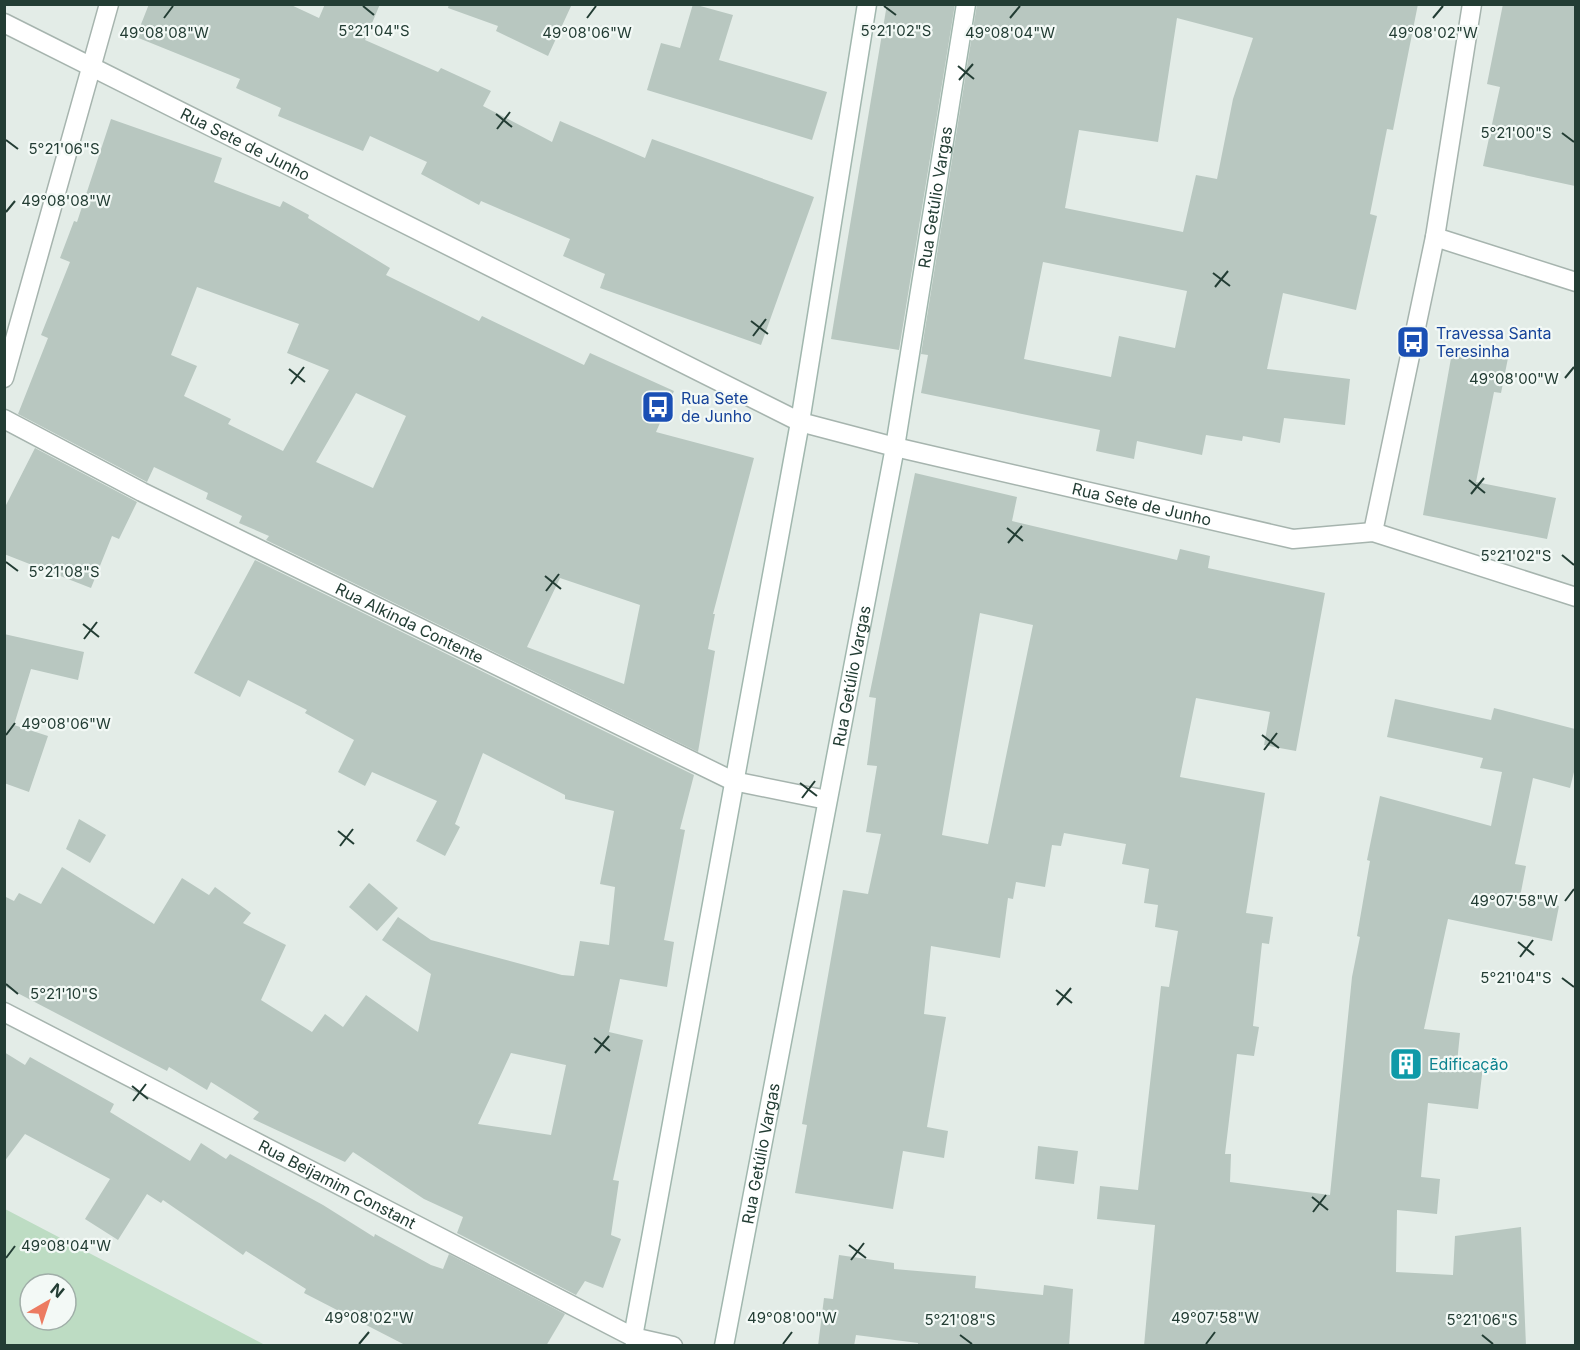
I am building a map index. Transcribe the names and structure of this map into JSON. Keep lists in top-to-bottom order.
{
  "streets": {
    "street": [
      "Rua Sete de Junho",
      "Rua Getúlio Vargas",
      "Rua Alkinda Contente",
      "Rua Beijamim Constant"
    ]
  },
  "crossings": [
    ["Rua Sete de Junho", "Rua Getúlio Vargas"],
    ["Rua Getúlio Vargas", "Rua Alkinda Contente"]
  ],
  "places": {
    "bus stop": ["Travessa Santa Teresinha", "Rua Sete de Junho"],
    "building": ["Edificação"]
  },
  "north": "top right",
  "coordinates": [
    "5°21'04\"S",
    "5°21'02\"S",
    "49°08'08\"W",
    "49°08'04\"W",
    "49°08'02\"W",
    "49°08'06\"W",
    "5°21'00\"S",
    "5°21'06\"S",
    "49°08'00\"W",
    "5°21'08\"S",
    "49°07'58\"W",
    "5°21'10\"S"
  ]
}
